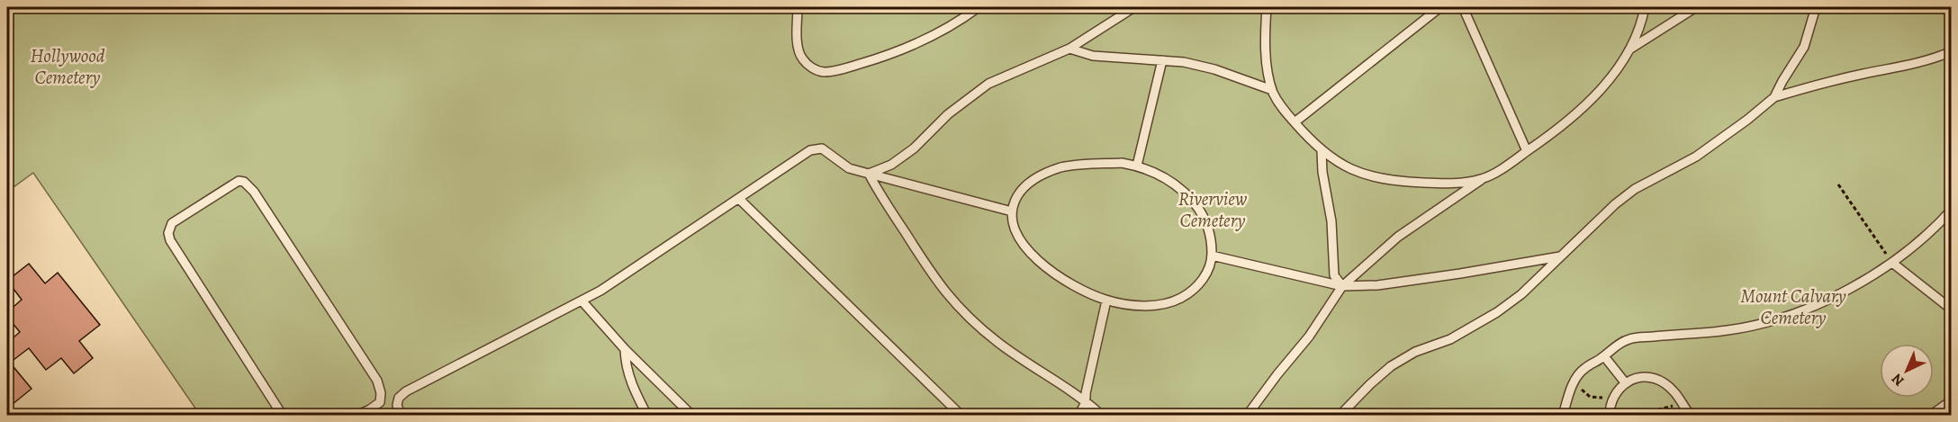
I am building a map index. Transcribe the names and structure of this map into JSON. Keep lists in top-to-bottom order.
{
  "parks": ["Hollywood Cemetery", "Riverview Cemetery", "Mount Calvary Cemetery"],
  "north": "bottom left"
}
